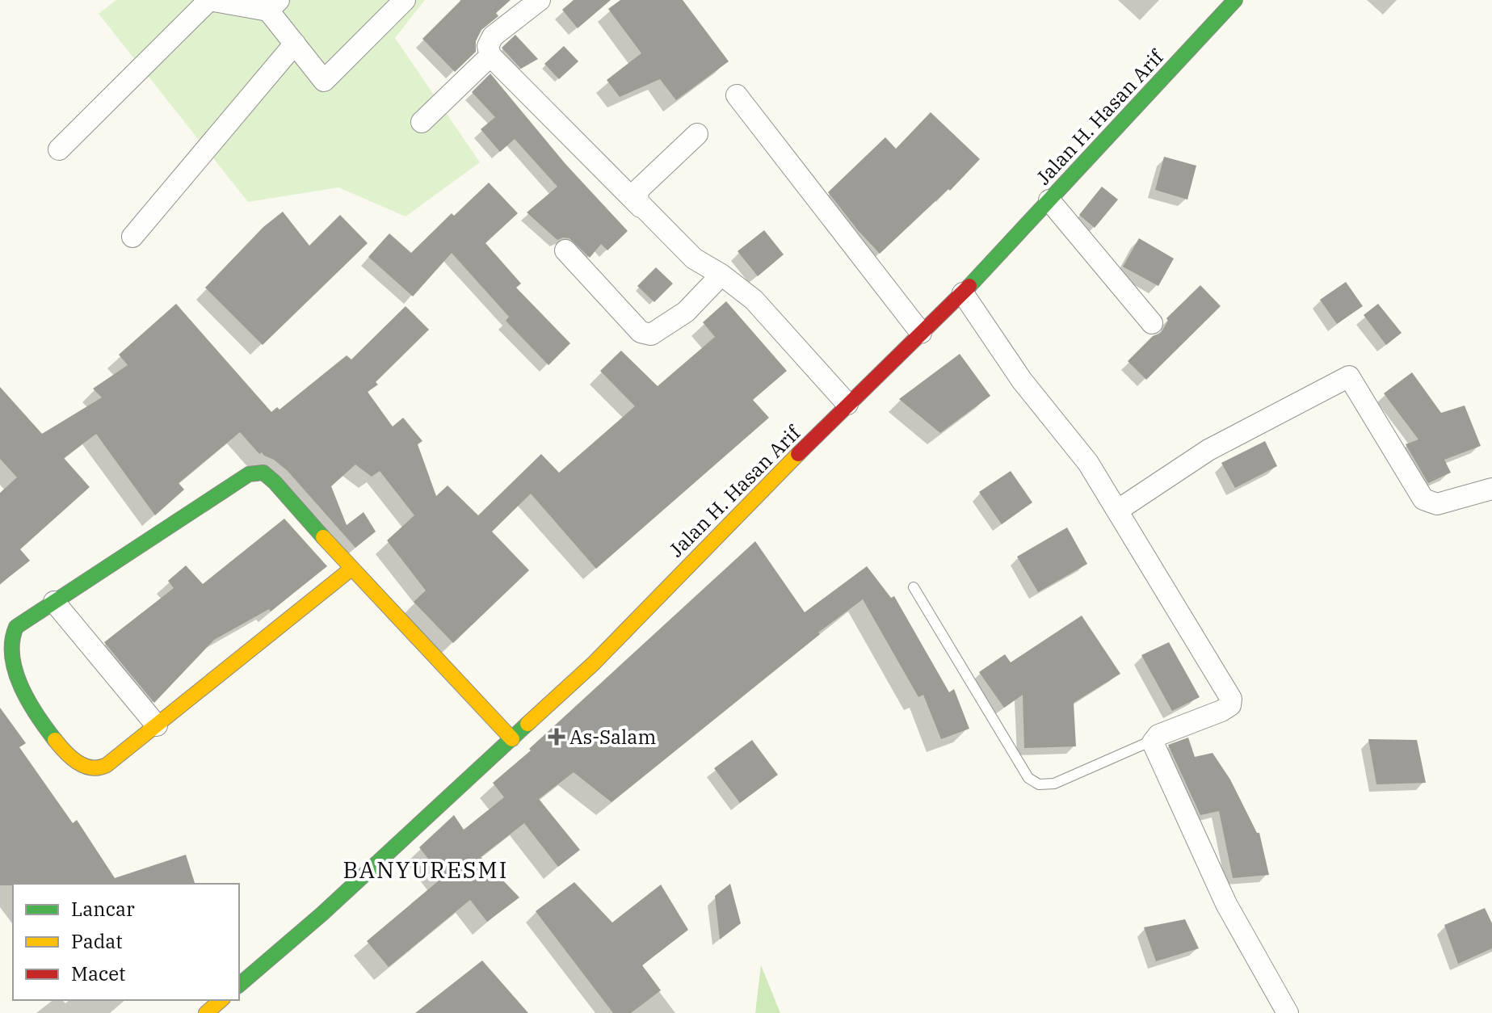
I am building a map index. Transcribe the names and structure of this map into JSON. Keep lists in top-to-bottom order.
{
  "streets": {
    "main road": ["Jalan H. Hasan Arif"]
  },
  "districts": ["BANYURESMI"],
  "places": {
    "health": ["As-Salam"]
  },
  "legend": ["Lancar", "Padat", "Macet"]
}
